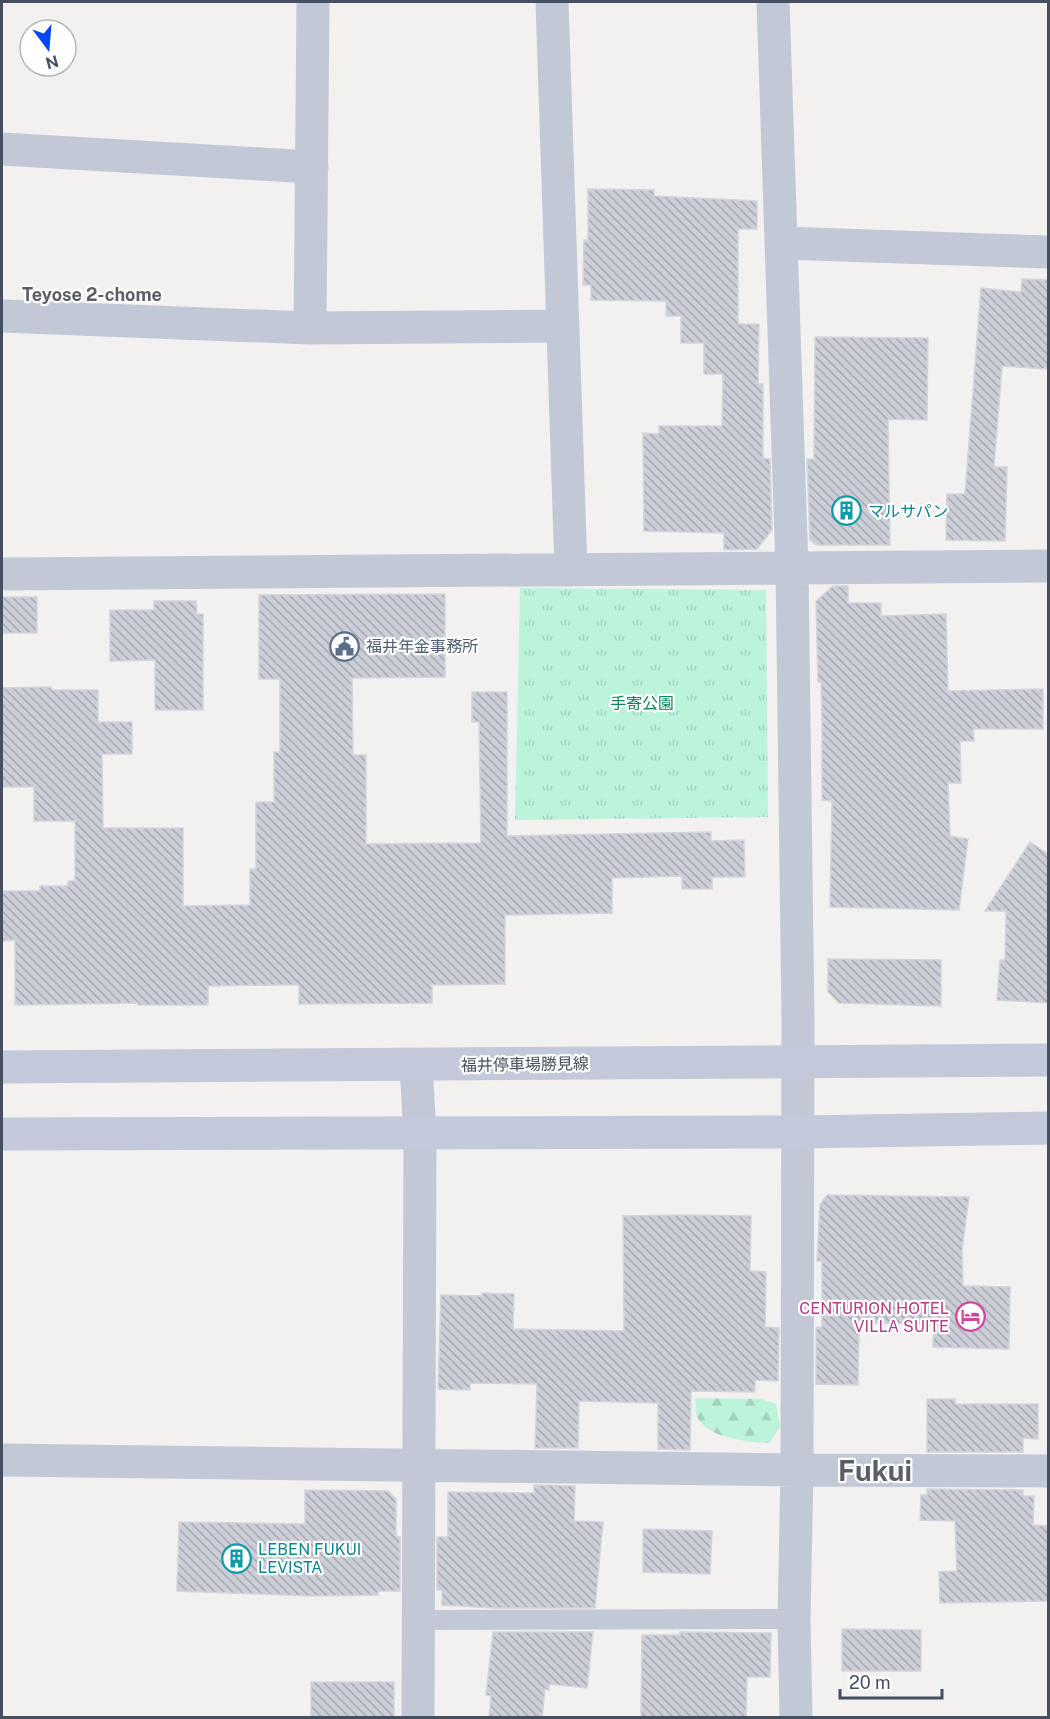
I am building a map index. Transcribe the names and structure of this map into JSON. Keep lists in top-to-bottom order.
{
  "streets": {
    "main road": ["福井停車場勝見線"]
  },
  "districts": ["Teyose 2-chome", "Fukui"],
  "parks": ["手寄公園"],
  "places": {
    "building": ["マルサパン", "LEBEN FUKUI LEVISTA"],
    "public building": ["福井年金事務所"],
    "hotel": ["CENTURION HOTEL VILLA SUITE"]
  },
  "scale_bar": "20 m",
  "north": "bottom"
}
